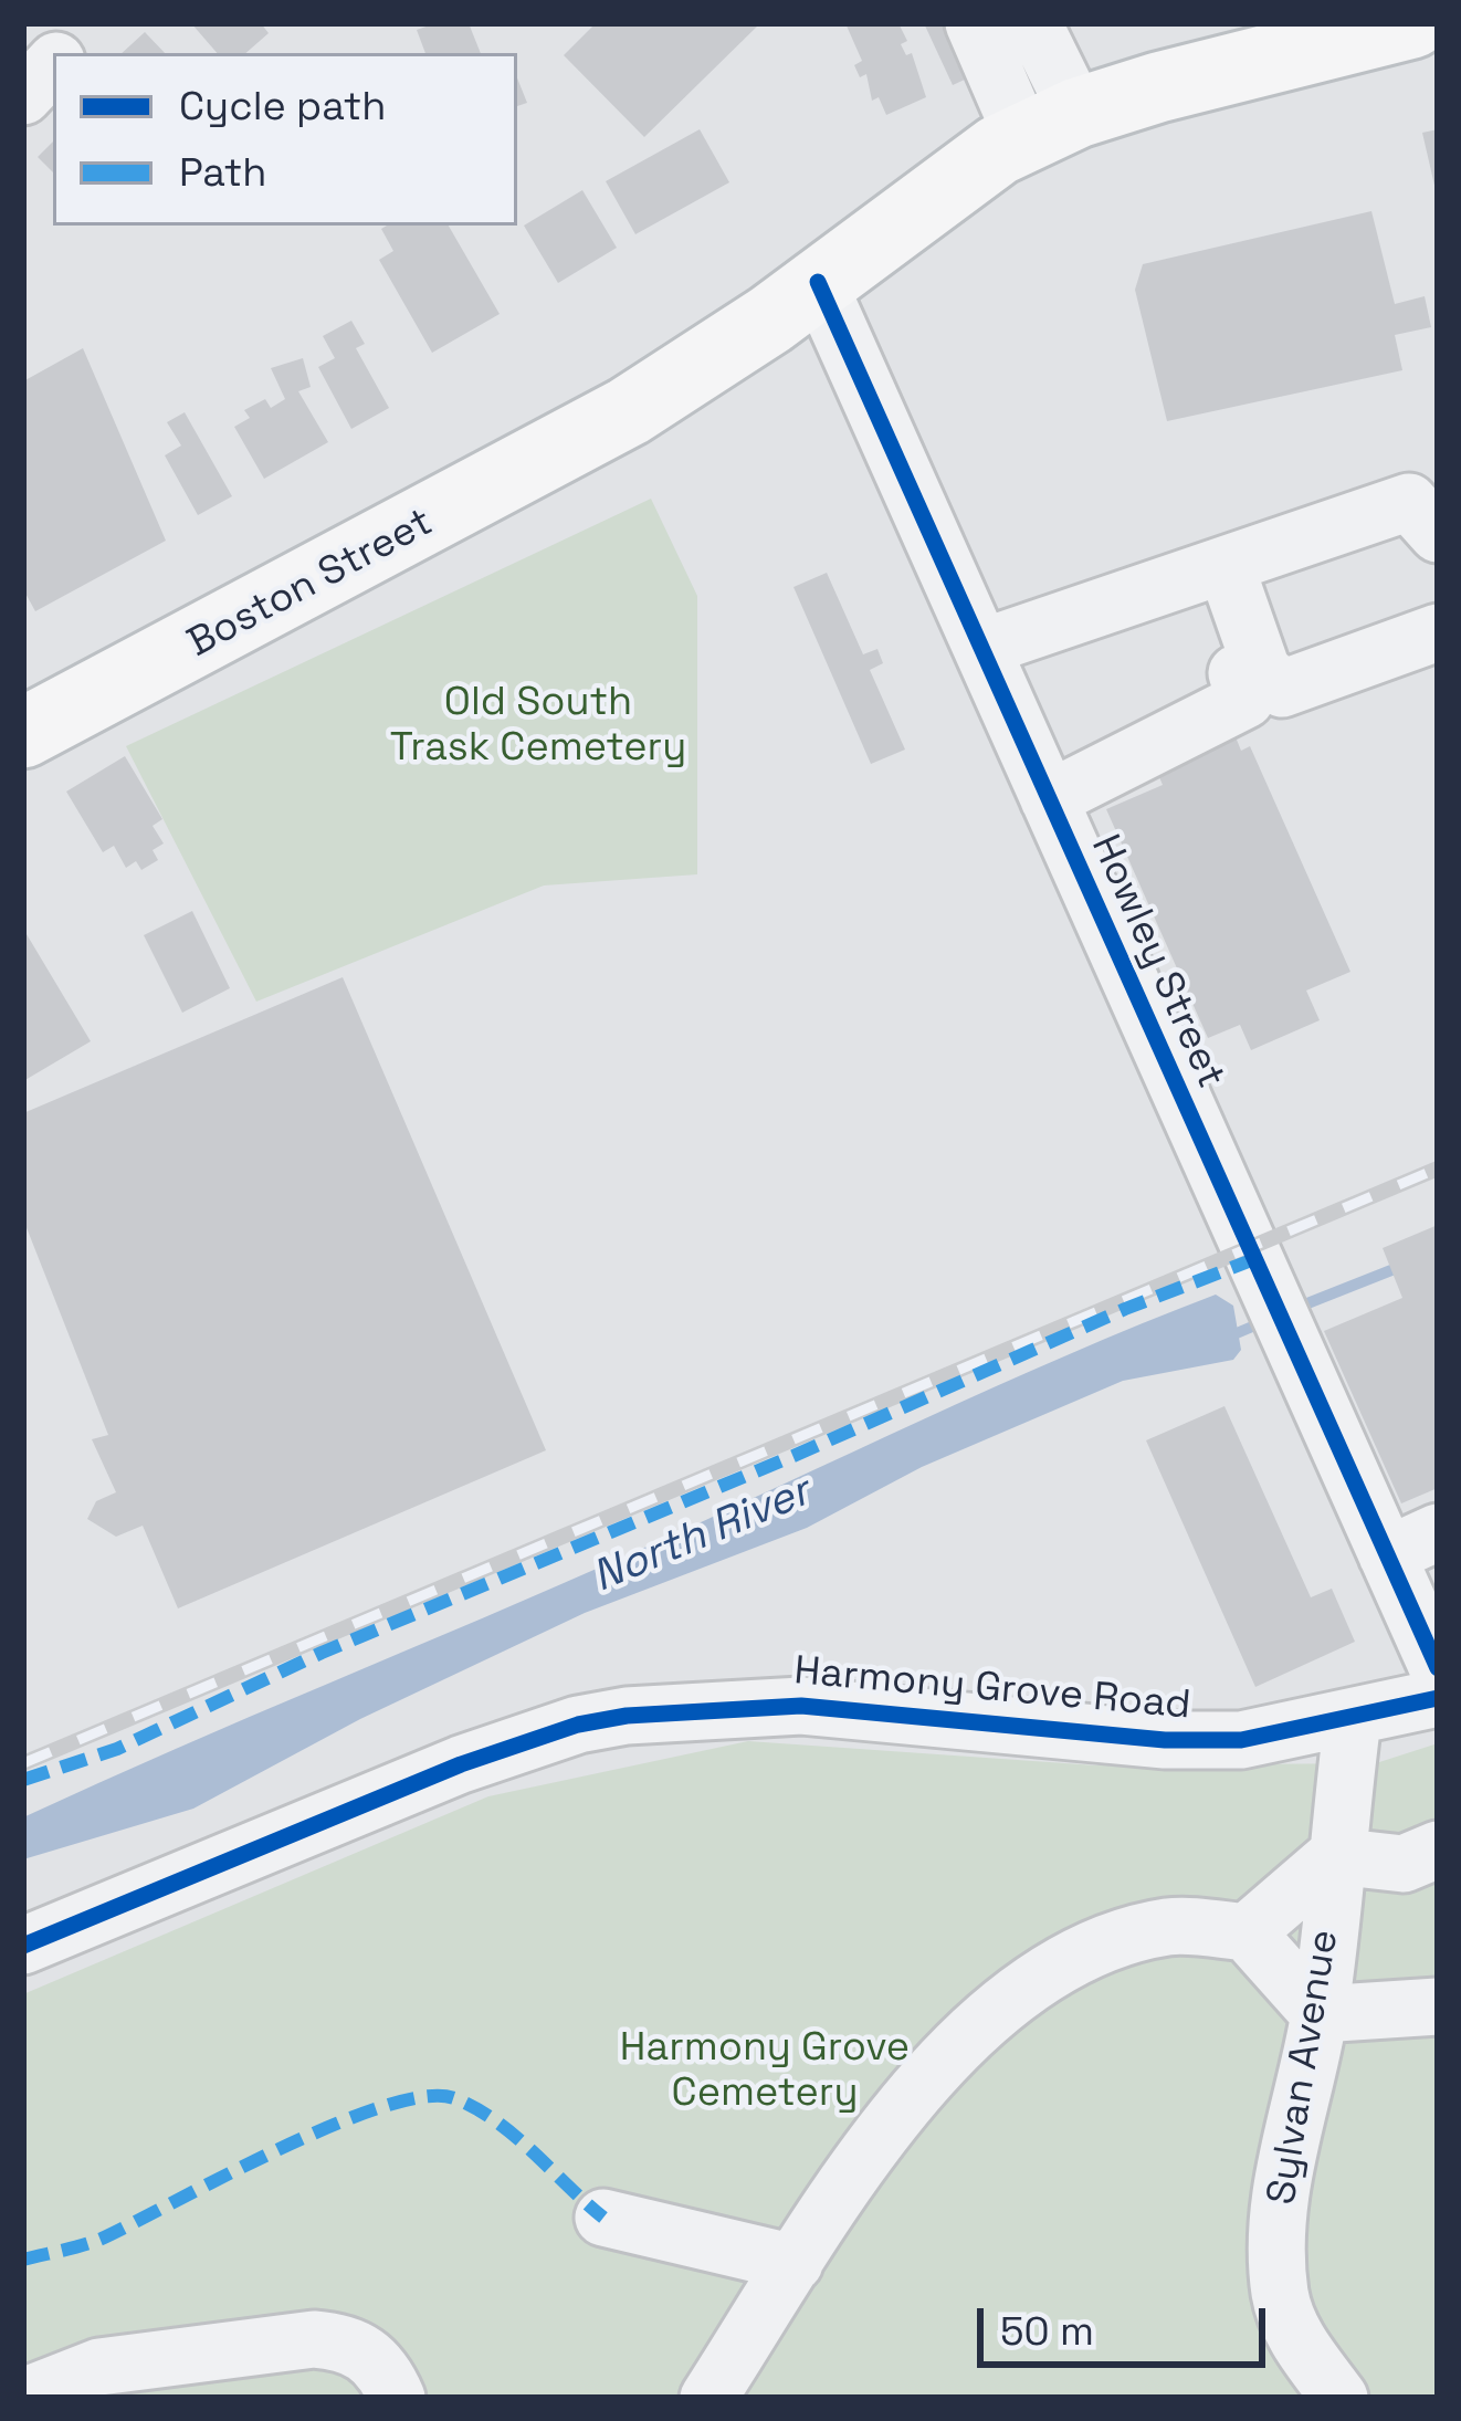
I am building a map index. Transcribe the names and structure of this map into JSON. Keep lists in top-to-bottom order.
{
  "streets": {
    "main road": ["Boston Street"],
    "street": ["Howley Street", "Harmony Grove Road", "Sylvan Avenue"]
  },
  "crossings": [
    ["Boston Street", "Howley Street"],
    ["Harmony Grove Road", "Sylvan Avenue"]
  ],
  "water": ["North River"],
  "parks": ["Old South Trask Cemetery", "Harmony Grove Cemetery"],
  "legend": ["Cycle path", "Path"],
  "scale_bar": "50 m"
}
